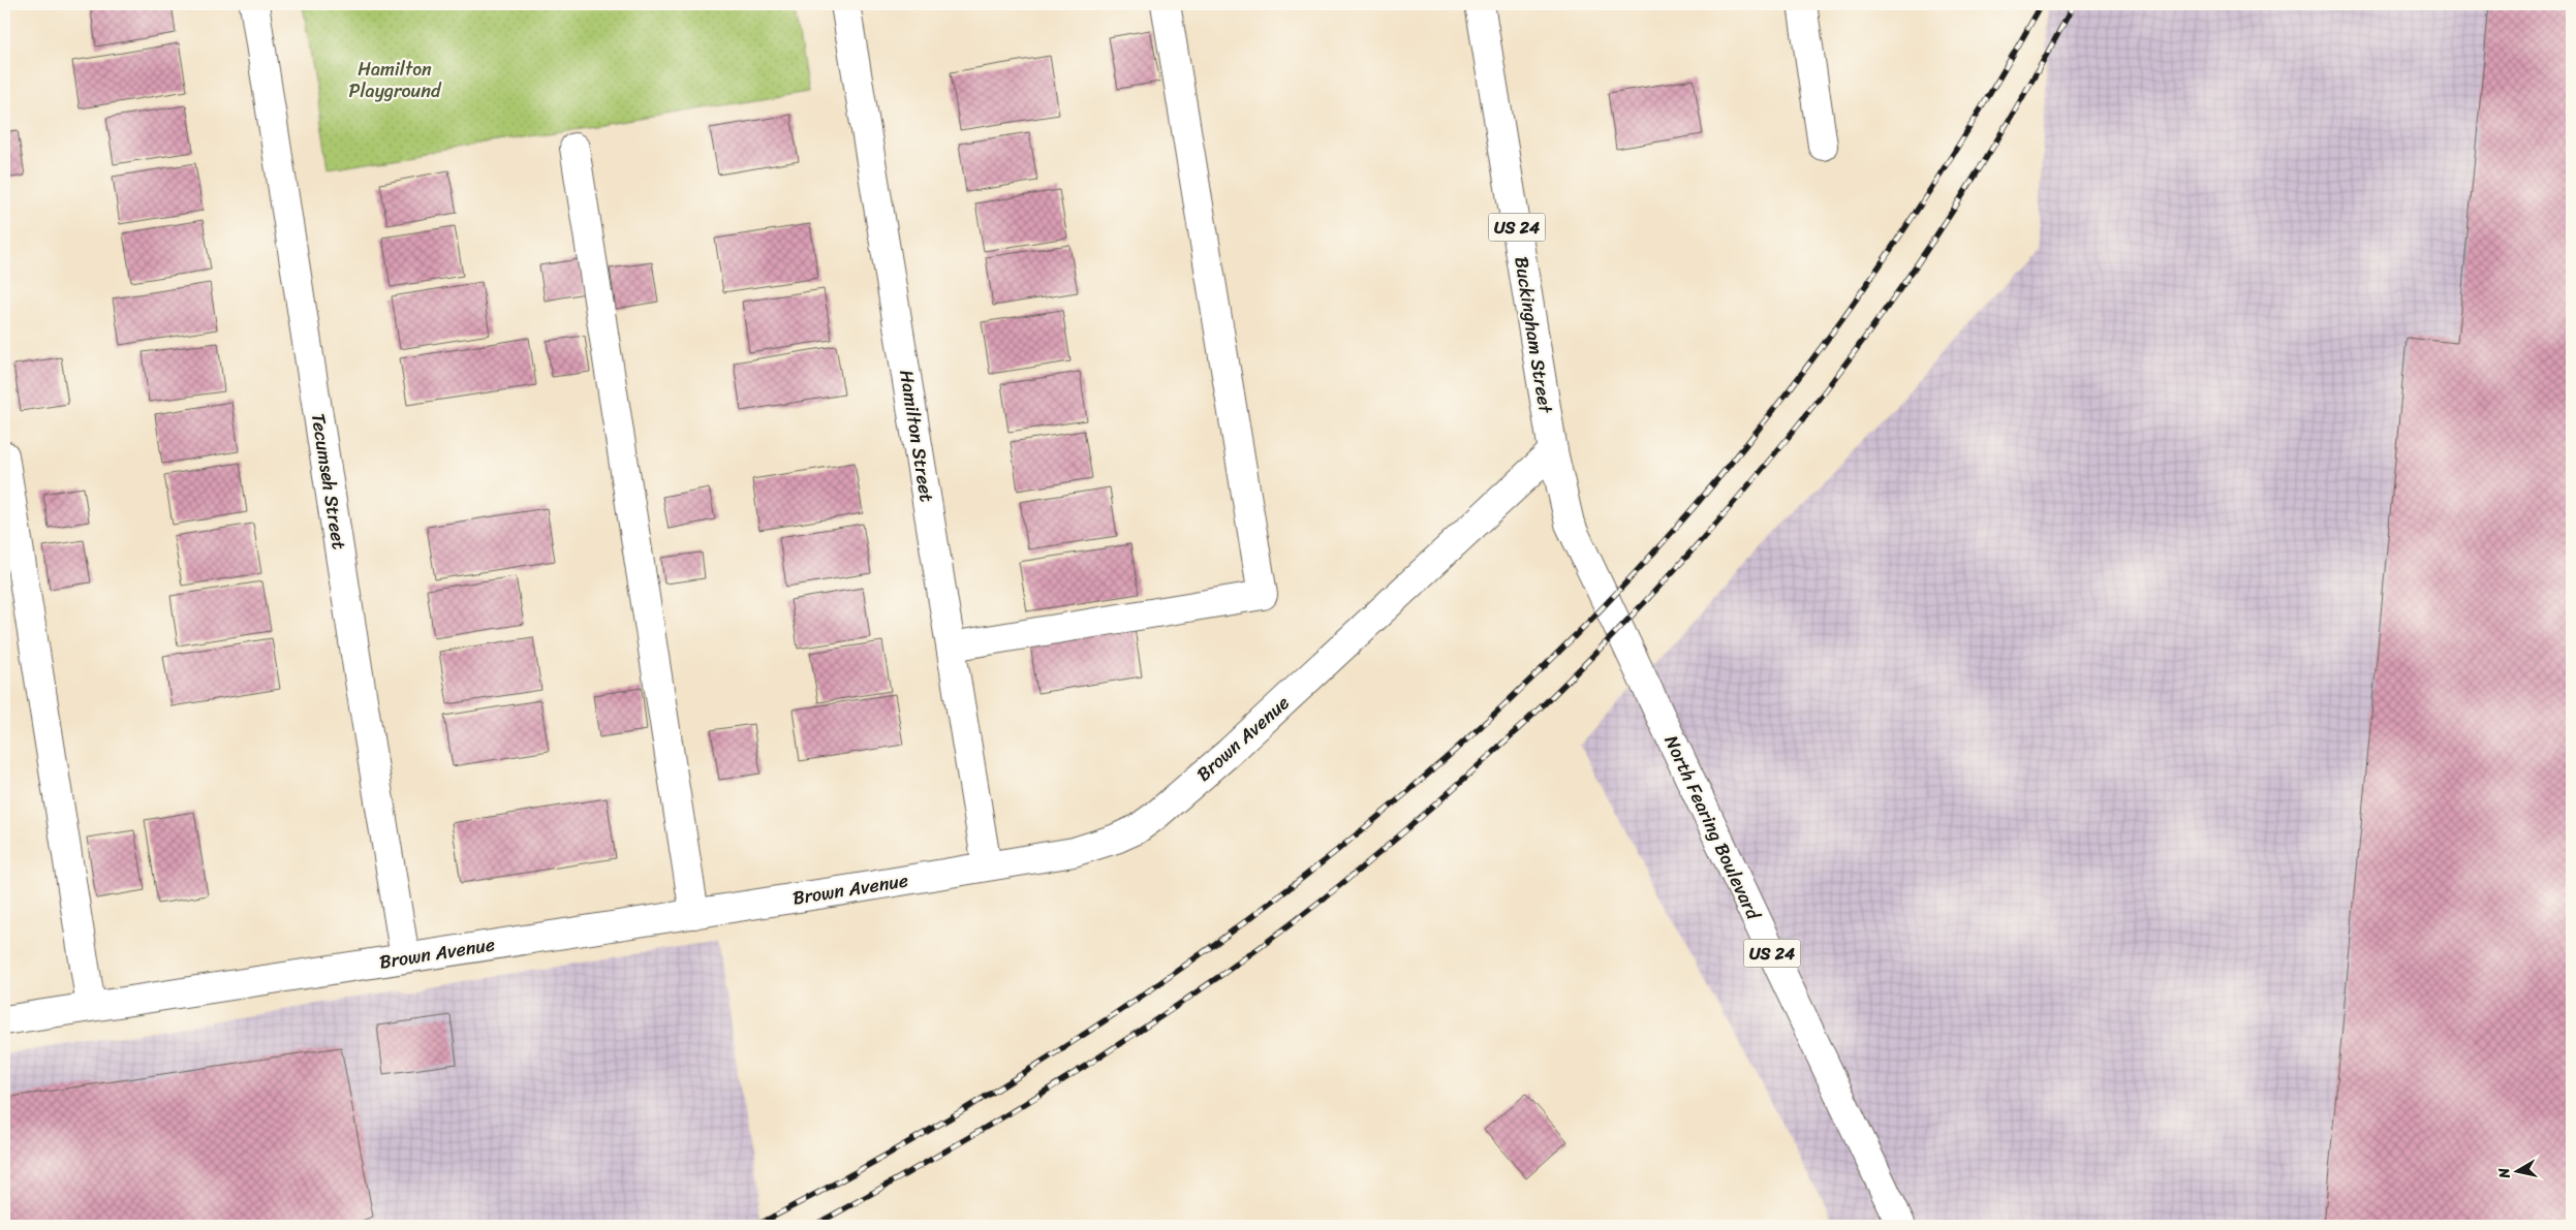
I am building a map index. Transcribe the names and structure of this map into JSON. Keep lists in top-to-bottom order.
{
  "streets": {
    "street": [
      "US 24",
      "Buckingham Street",
      "Hamilton Street",
      "Tecumseh Street",
      "Brown Avenue",
      "North Fearing Boulevard"
    ]
  },
  "crossings": [
    ["Buckingham Street", "Brown Avenue"],
    ["Buckingham Street", "North Fearing Boulevard"],
    ["Hamilton Street", "Brown Avenue"],
    ["Tecumseh Street", "Brown Avenue"],
    ["Brown Avenue", "North Fearing Boulevard"]
  ],
  "parks": ["Hamilton Playground"],
  "north": "left"
}
